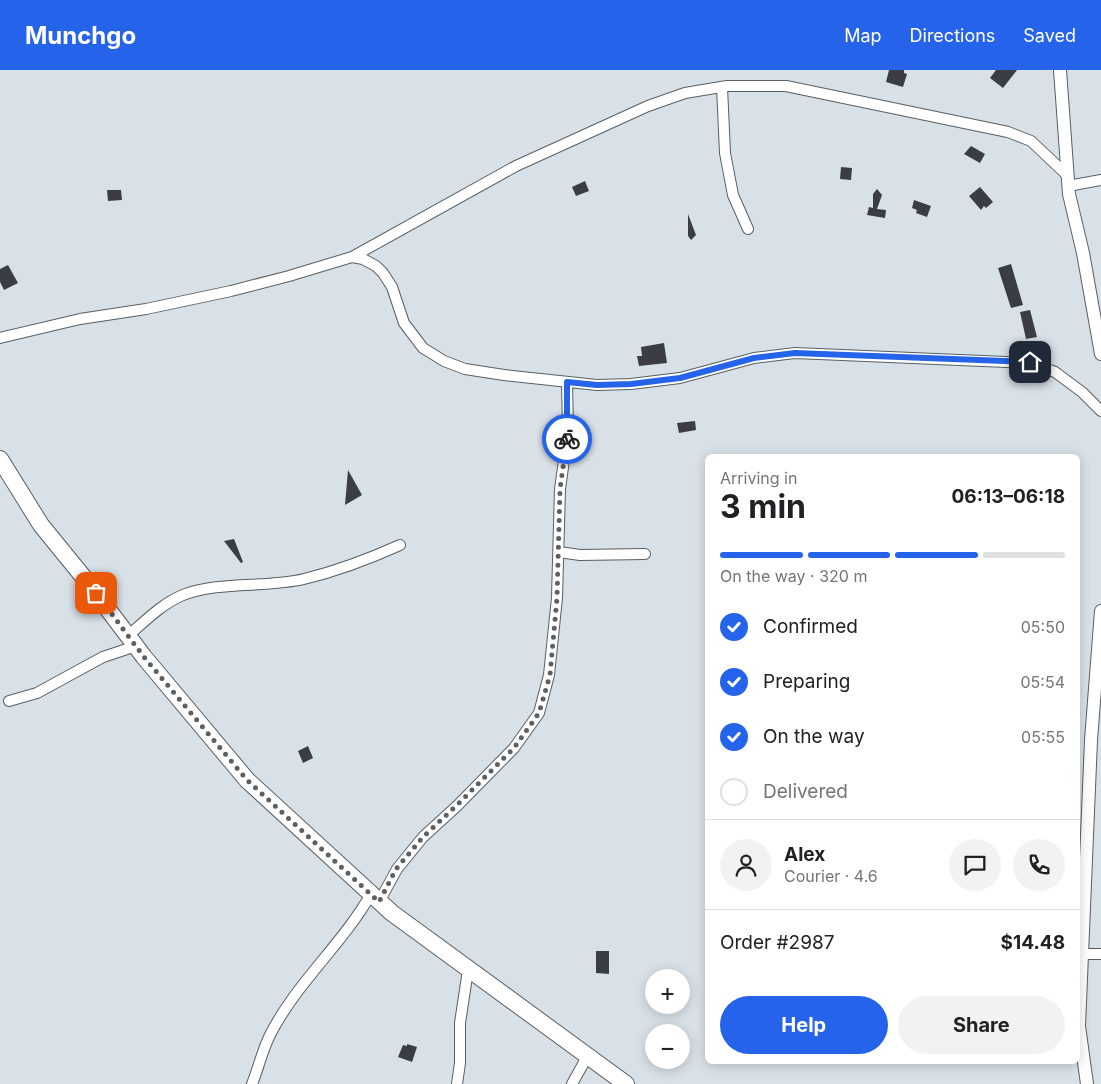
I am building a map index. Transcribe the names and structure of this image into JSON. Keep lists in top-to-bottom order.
{
  "page": {
    "header": "Munchgo",
    "nav": ["Map", "Directions", "Saved"],
    "heading": ["3 min", "Arriving in", "06:13–06:18"],
    "panel": [
      "Alex",
      "Courier · 4.6",
      "Order #2987",
      "$14.48"
    ],
    "bar": "On the way · 320 m",
    "list": [
      ["Confirmed", "05:50"],
      ["Preparing", "05:54"],
      ["On the way", "05:55"],
      "Delivered"
    ],
    "map_buttons": ["+", "−"],
    "buttons": ["Help", "Share"]
  }
}
